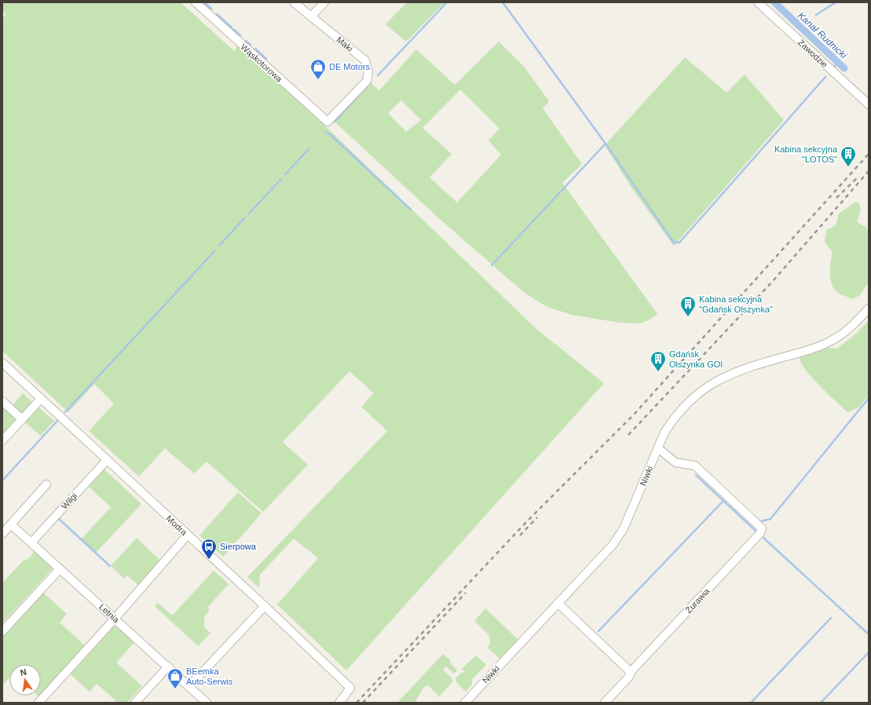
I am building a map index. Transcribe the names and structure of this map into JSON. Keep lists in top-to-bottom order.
{
  "streets": {
    "street": [
      "Maki",
      "Zawodzie",
      "Wąskotorowa",
      "Niwki",
      "Wilgi",
      "Modra",
      "Żurawia",
      "Letnia"
    ]
  },
  "crossings": [
    ["Maki", "Wąskotorowa"],
    ["Niwki", "Żurawia"],
    ["Wilgi", "Modra"],
    ["Wilgi", "Letnia"]
  ],
  "water": ["Kanał Rudnicki"],
  "places": {
    "shop": ["DE Motors", "BEemka Auto-Serwis"],
    "building": ["Kabina sekcyjna \"LOTOS\"", "Kabina sekcyjna \"Gdańsk Olszynka\"", "Gdańsk Olszynka GOl"],
    "bus stop": ["Sierpowa"]
  },
  "north": "top"
}
